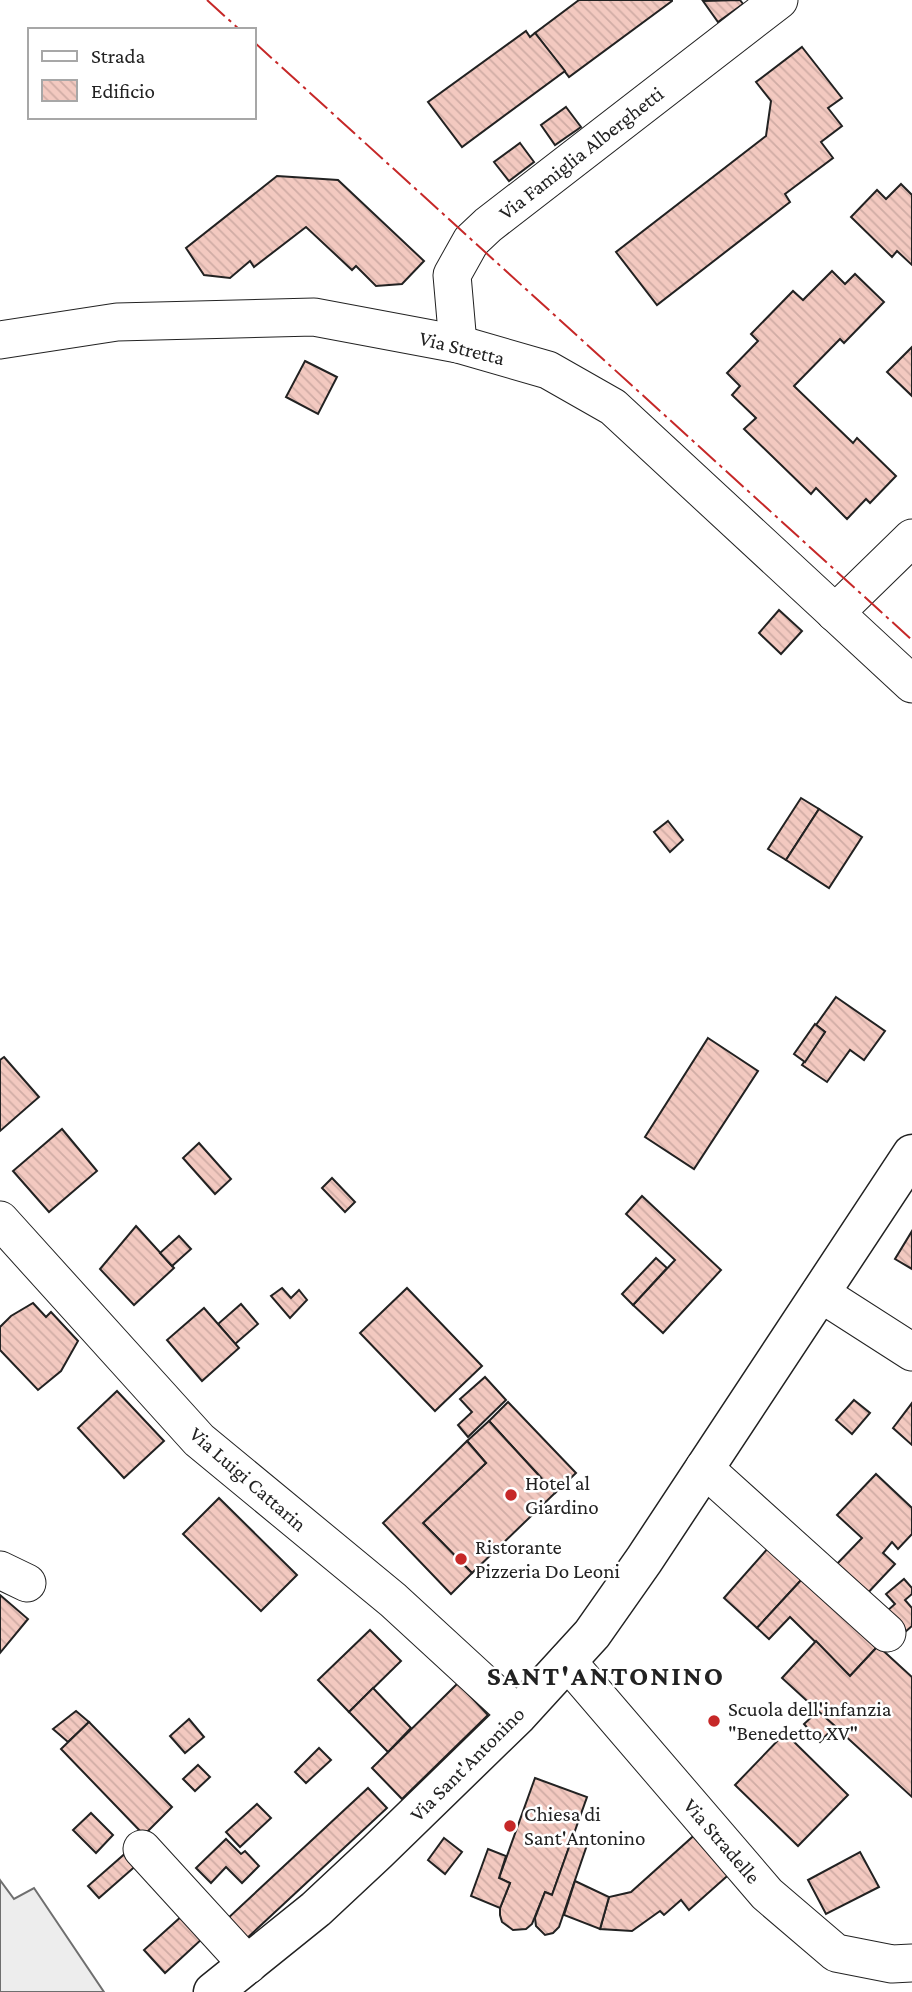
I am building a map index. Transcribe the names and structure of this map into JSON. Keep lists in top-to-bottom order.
{
  "streets": {
    "main road": ["Via Sant'Antonino"],
    "street": [
      "Via Famiglia Alberghetti",
      "Via Stretta",
      "Via Luigi Cattarin",
      "Via Stradelle"
    ]
  },
  "crossings": [
    ["Via Famiglia Alberghetti", "Via Stretta"],
    ["Via Luigi Cattarin", "Via Sant'Antonino"],
    ["Via Sant'Antonino", "Via Stradelle"]
  ],
  "districts": ["SANT'ANTONINO"],
  "places": [
    "Hotel al Giardino",
    "Ristorante Pizzeria Do Leoni",
    "Scuola dell'infanzia \"Benedetto XV\"",
    "Chiesa di Sant'Antonino"
  ],
  "legend": ["Strada", "Edificio"]
}
